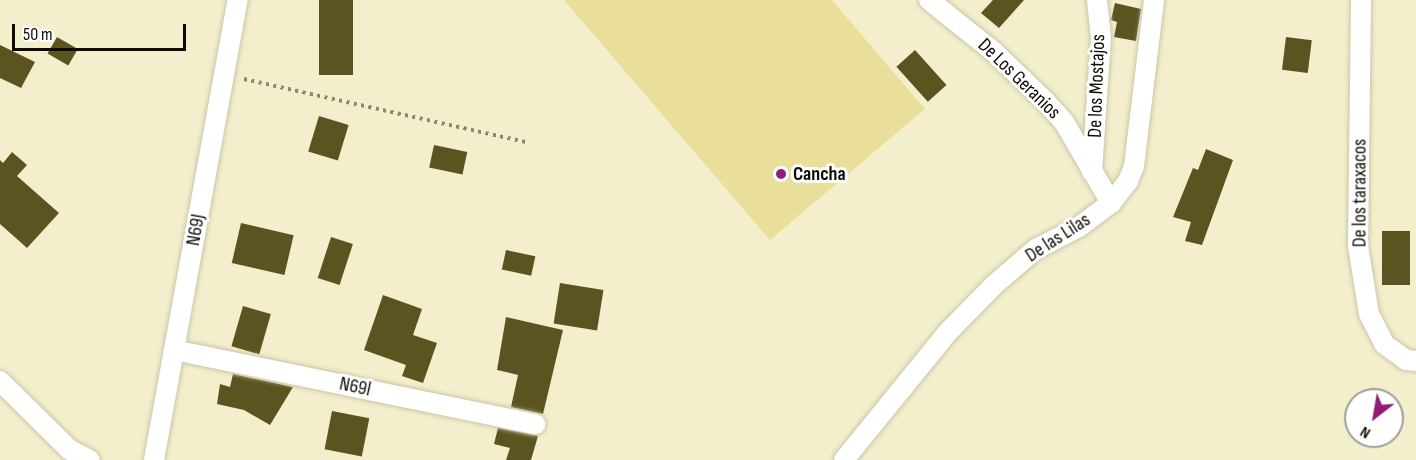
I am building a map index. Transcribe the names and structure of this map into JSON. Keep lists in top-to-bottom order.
{
  "streets": {
    "street": [
      "De Los Geranios",
      "De los Mostajos",
      "De los taraxacos",
      "N69J",
      "De las Lilas",
      "N69l"
    ]
  },
  "crossings": [
    ["De Los Geranios", "De los Mostajos"],
    ["De Los Geranios", "De las Lilas"],
    ["N69J", "N69l"]
  ],
  "places": ["Cancha"],
  "scale_bar": "50 m",
  "north": "bottom left"
}
